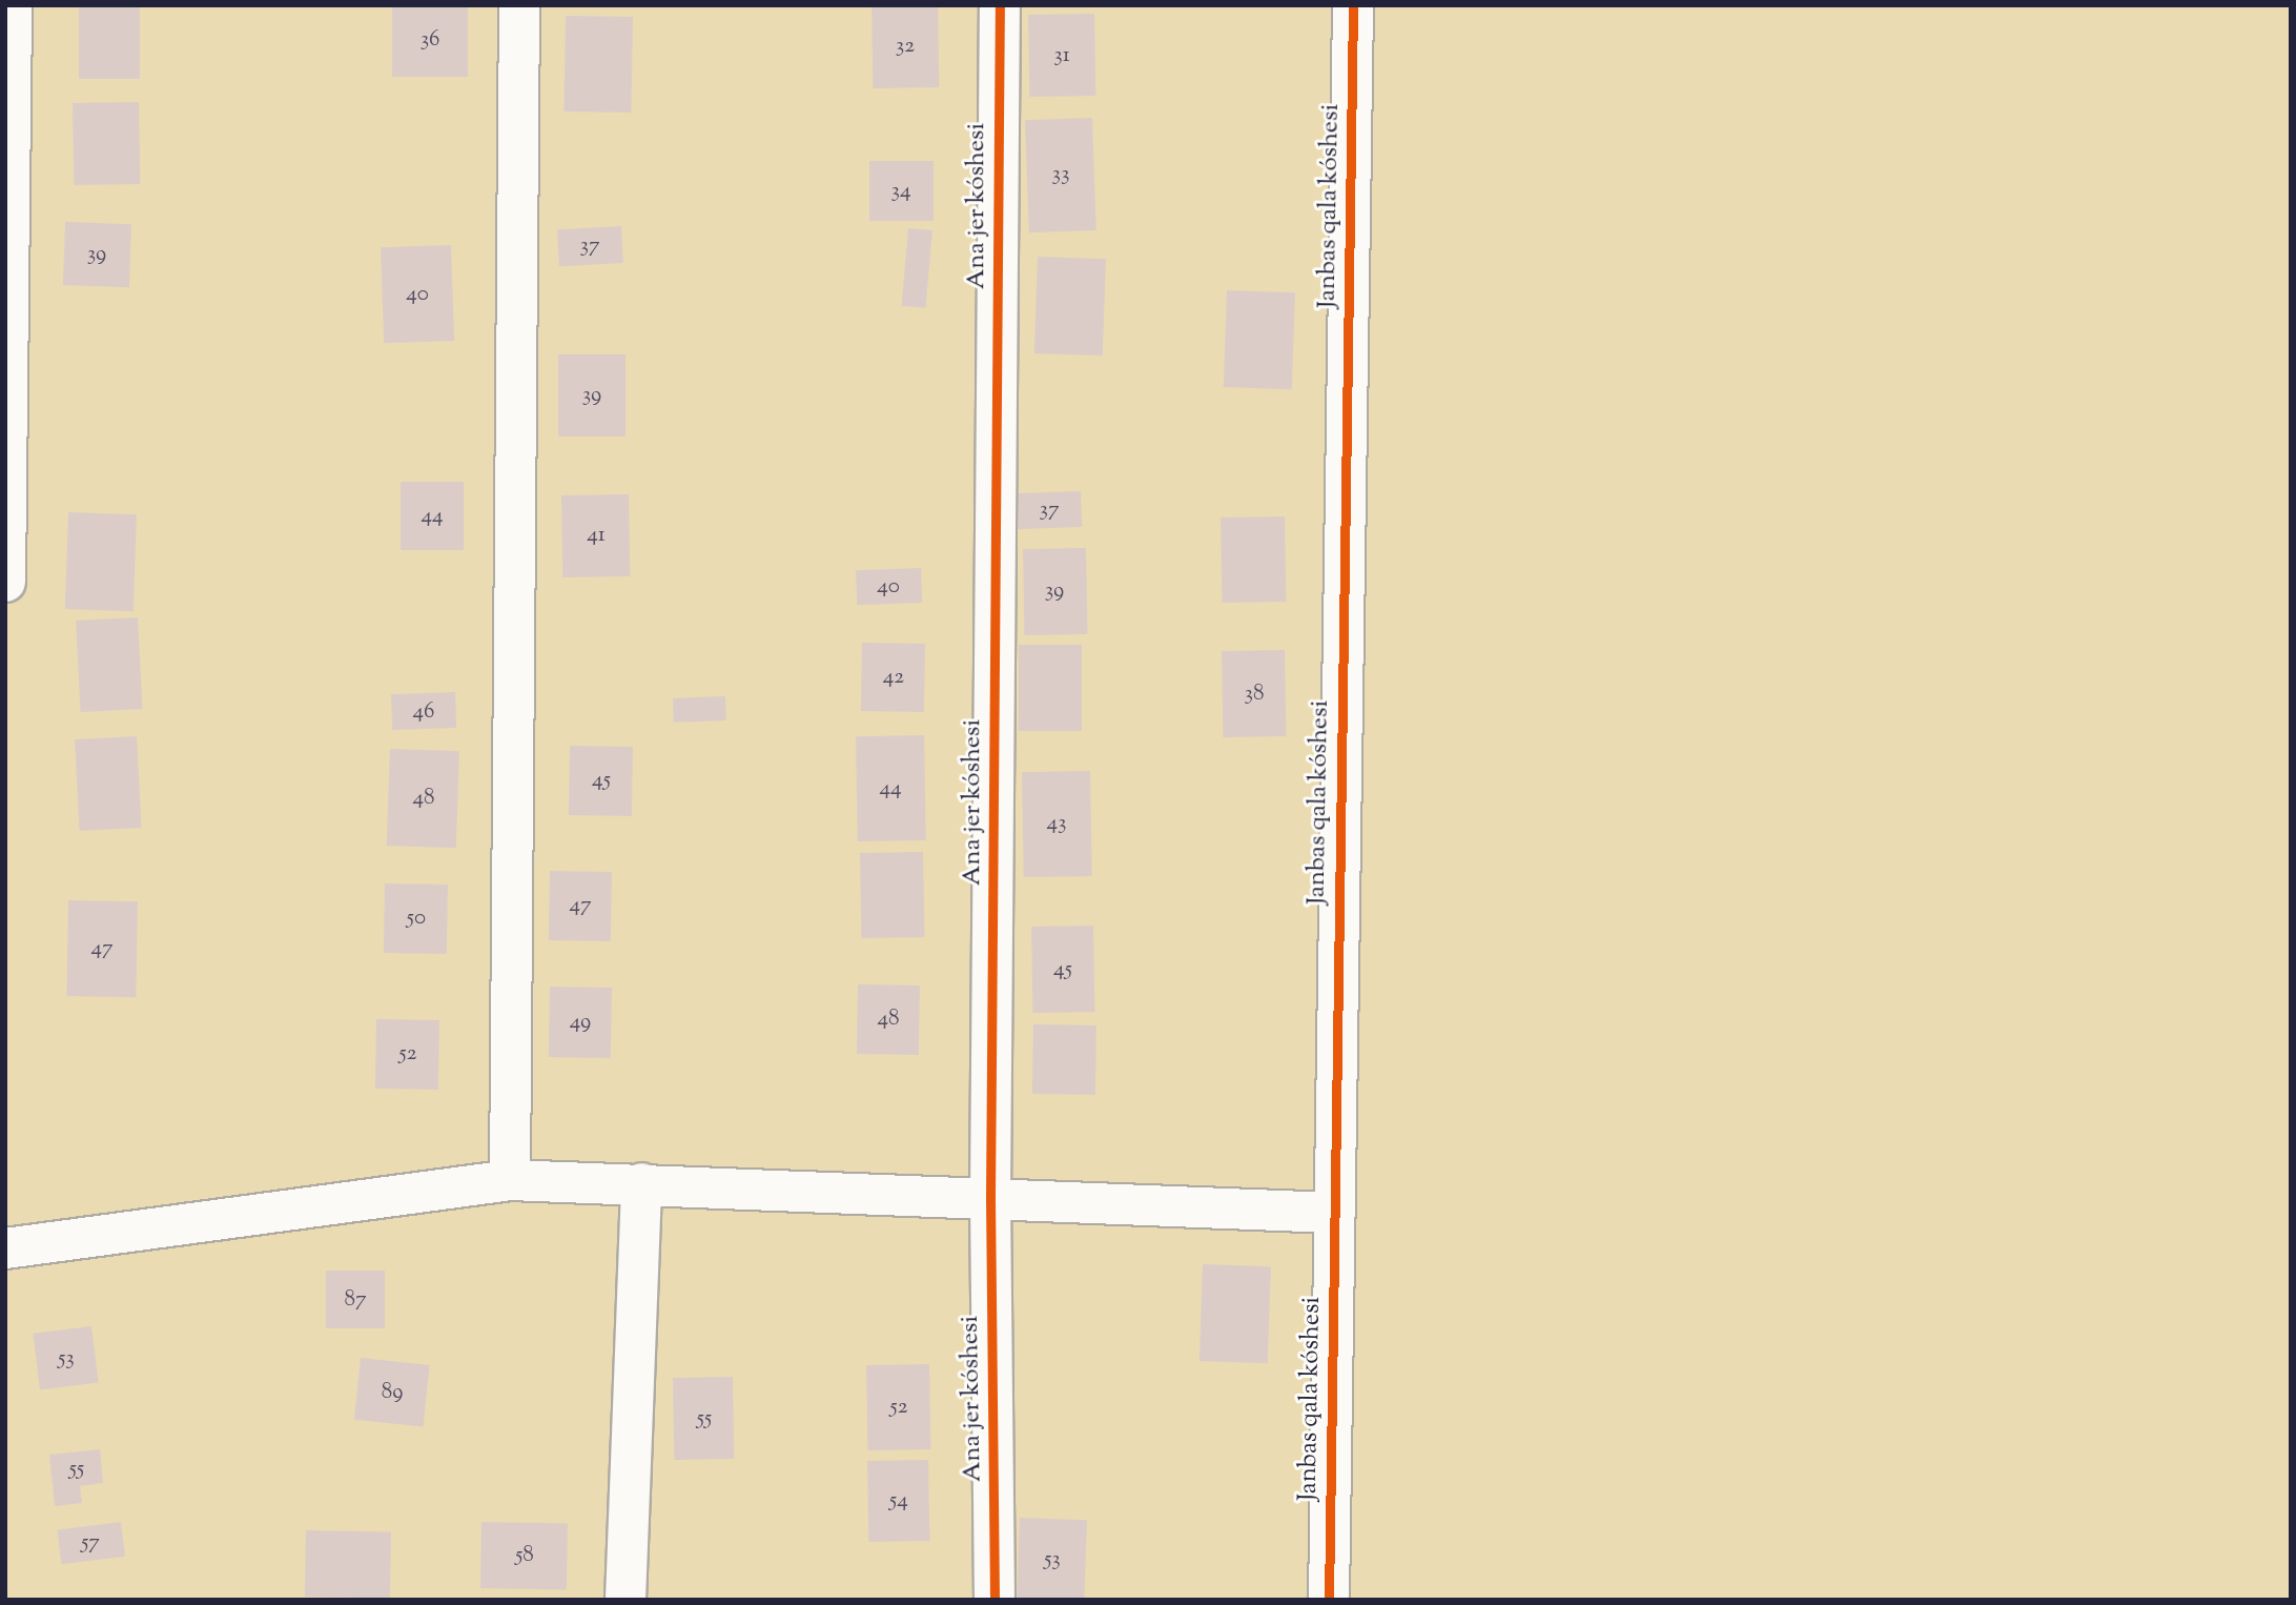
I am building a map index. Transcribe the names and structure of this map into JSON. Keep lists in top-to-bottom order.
{
  "streets": {
    "street": ["Ana jer kóshesi", "Janbas qala kóshesi"]
  },
  "house_numbers": [
    "36",
    "32",
    "31",
    "33",
    "34",
    "37",
    "39",
    "40",
    "39",
    "37",
    "44",
    "41",
    "40",
    "39",
    "42",
    "38",
    "46",
    "45",
    "44",
    "48",
    "43",
    "47",
    "50",
    "47",
    "45",
    "48",
    "49",
    "52",
    "87",
    "53",
    "89",
    "52",
    "55",
    "55",
    "54",
    "57",
    "58",
    "53"
  ]
}
